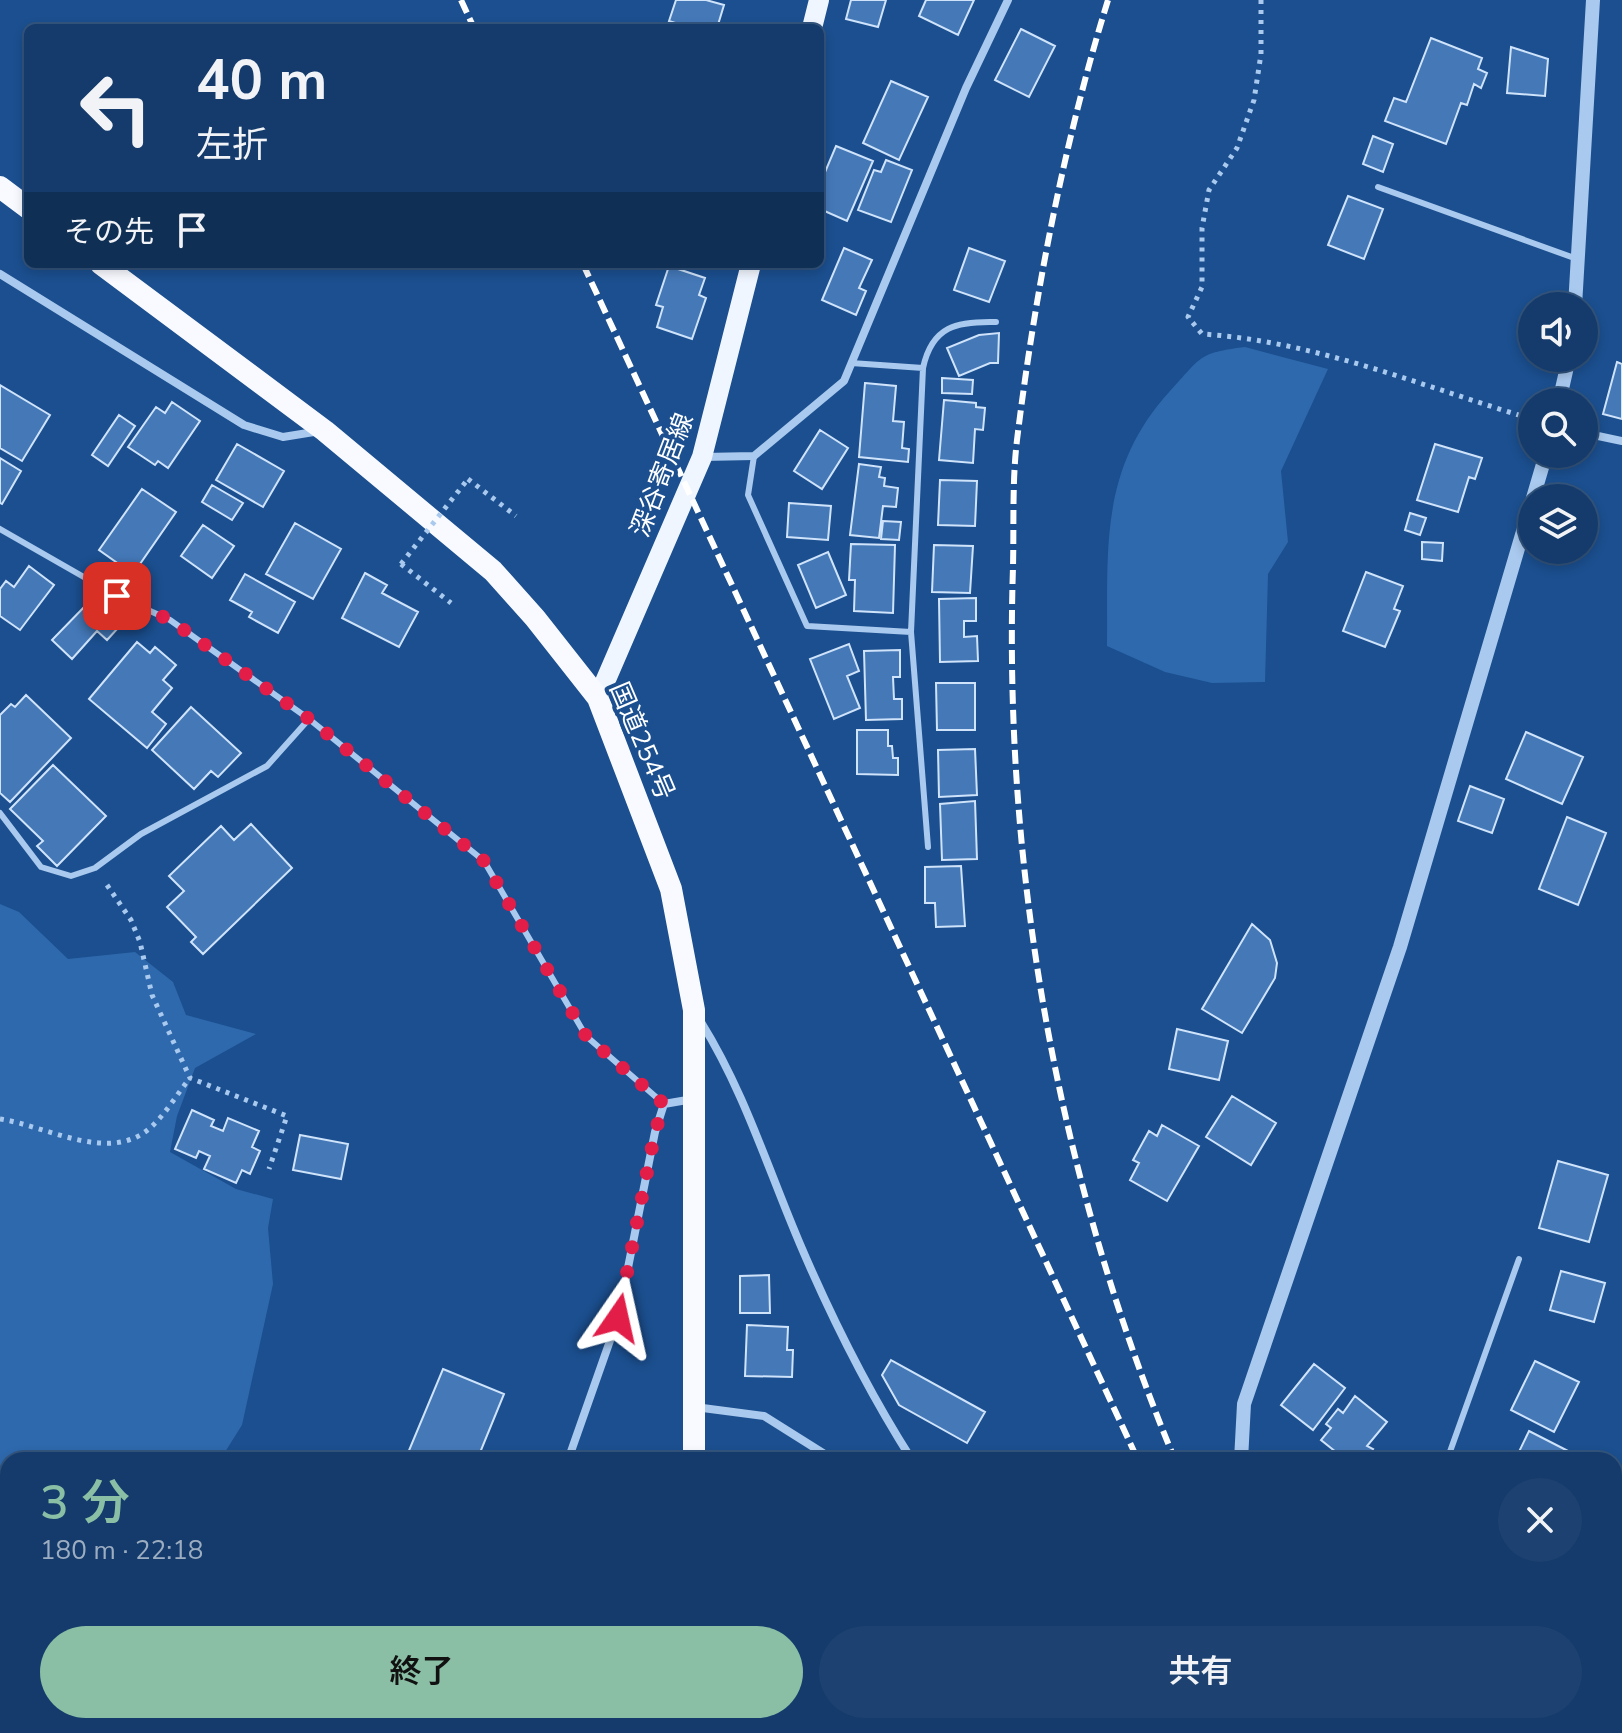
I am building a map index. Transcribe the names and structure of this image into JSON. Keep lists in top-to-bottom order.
{
  "streets": {
    "highway": ["国道254号"],
    "main road": ["深谷寄居線"]
  },
  "crossings": [
    ["深谷寄居線", "国道254号"]
  ],
  "page": {
    "turn": ["40 m", "左折"],
    "then": "その先",
    "heading": ["3 分", "180 m · 22:18"],
    "buttons": ["終了", "共有"]
  }
}
